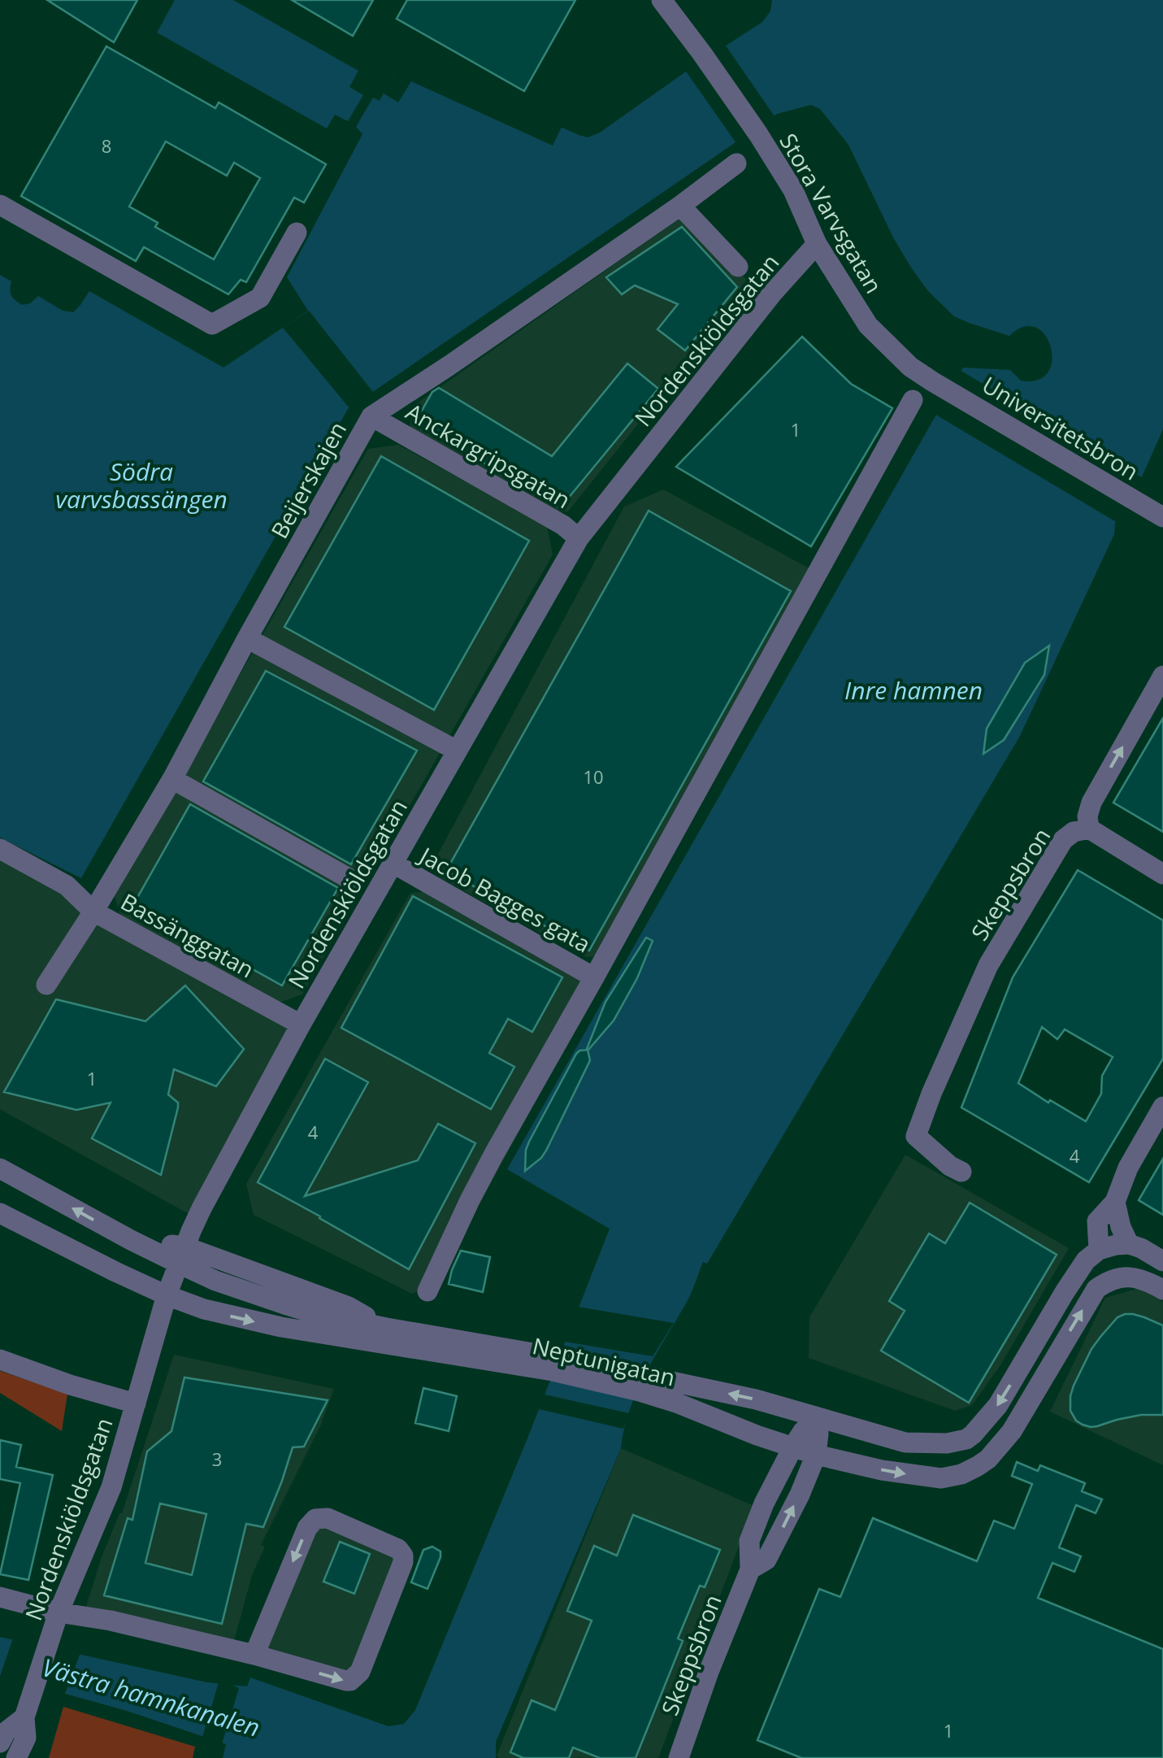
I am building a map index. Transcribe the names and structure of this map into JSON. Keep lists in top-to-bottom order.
{
  "streets": {
    "street": [
      "Stora Varvsgatan",
      "Nordenskiöldsgatan",
      "Universitetsbron",
      "Anckargripsgatan",
      "Beijerskajen",
      "Skeppsbron",
      "Jacob Bagges gata",
      "Bassänggatan",
      "Neptunigatan"
    ]
  },
  "crossings": [
    ["Stora Varvsgatan", "Nordenskiöldsgatan"],
    ["Stora Varvsgatan", "Universitetsbron"],
    ["Nordenskiöldsgatan", "Anckargripsgatan"],
    ["Nordenskiöldsgatan", "Jacob Bagges gata"],
    ["Nordenskiöldsgatan", "Bassänggatan"],
    ["Nordenskiöldsgatan", "Neptunigatan"],
    ["Anckargripsgatan", "Beijerskajen"],
    ["Beijerskajen", "Bassänggatan"],
    ["Skeppsbron", "Neptunigatan"]
  ],
  "water": ["Södra varvsbassängen", "Inre hamnen", "Västra hamnkanalen"],
  "house_numbers": [
    "8",
    "1",
    "10",
    "1",
    "4",
    "4",
    "3",
    "1"
  ]
}
